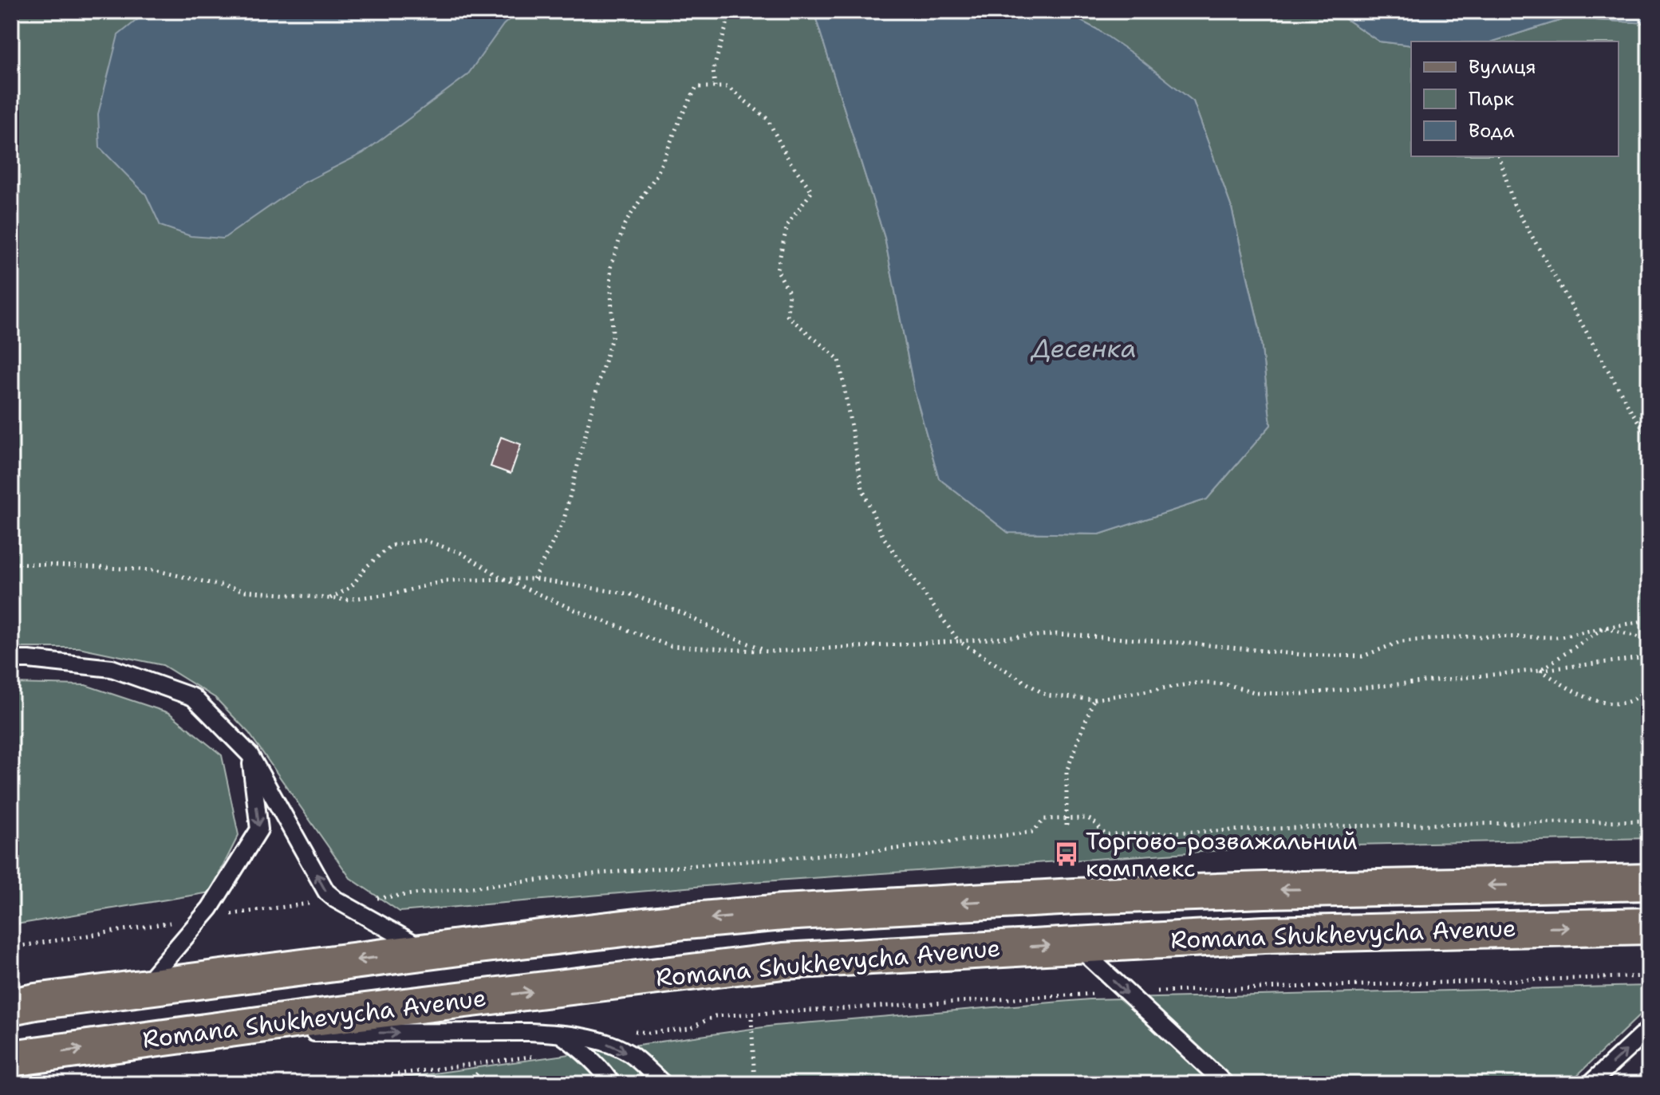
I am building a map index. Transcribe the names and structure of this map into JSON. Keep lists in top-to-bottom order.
{
  "streets": {
    "main road": ["Romana Shukhevycha Avenue"]
  },
  "water": ["Десенка"],
  "places": {
    "bus stop": ["Торгово-розважальний комплекс"]
  },
  "legend": ["Вулиця", "Парк", "Вода"]
}
